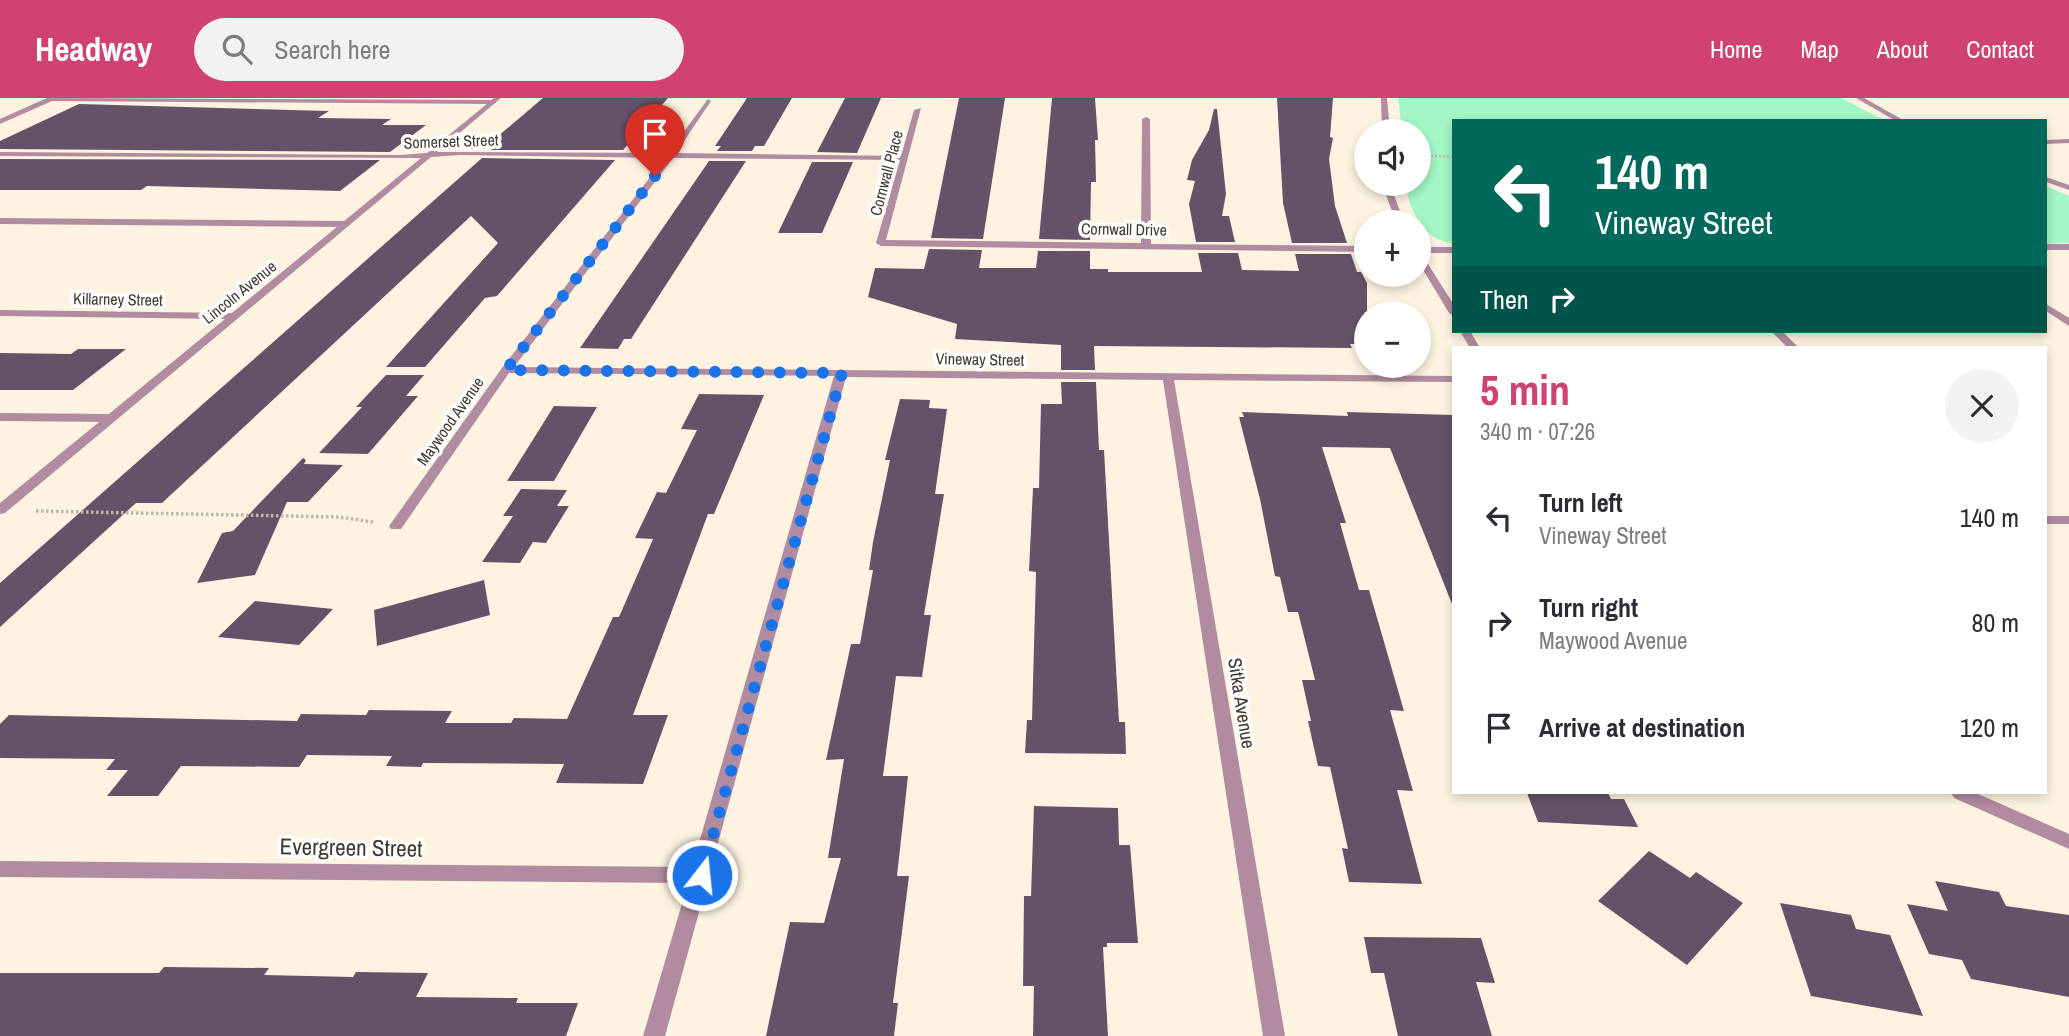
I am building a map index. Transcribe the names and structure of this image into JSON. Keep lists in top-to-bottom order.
{
  "streets": {
    "street": [
      "Somerset Street",
      "Cornwall Place",
      "Cornwall Drive",
      "Lincoln Avenue",
      "Killarney Street",
      "Vineway Street",
      "Maywood Avenue",
      "Sitka Avenue",
      "Evergreen Street"
    ]
  },
  "crossings": [
    ["Somerset Street", "Cornwall Place"],
    ["Somerset Street", "Lincoln Avenue"],
    ["Somerset Street", "Maywood Avenue"],
    ["Cornwall Place", "Cornwall Drive"],
    ["Lincoln Avenue", "Killarney Street"],
    ["Vineway Street", "Maywood Avenue"],
    ["Vineway Street", "Sitka Avenue"]
  ],
  "page": {
    "header": "Headway",
    "search": "Search here",
    "nav": [
      "Home",
      "Map",
      "About",
      "Contact"
    ],
    "map_buttons": ["+", "−"],
    "turn": ["140 m", "Vineway Street"],
    "then": "Then",
    "heading": ["5 min", "340 m · 07:26"],
    "list": [
      {
        "name": "Turn left",
        "note": "Vineway Street",
        "value": "140 m"
      },
      {
        "name": "Turn right",
        "note": "Maywood Avenue",
        "value": "80 m"
      },
      {
        "name": "Arrive at destination",
        "value": "120 m"
      }
    ]
  }
}
